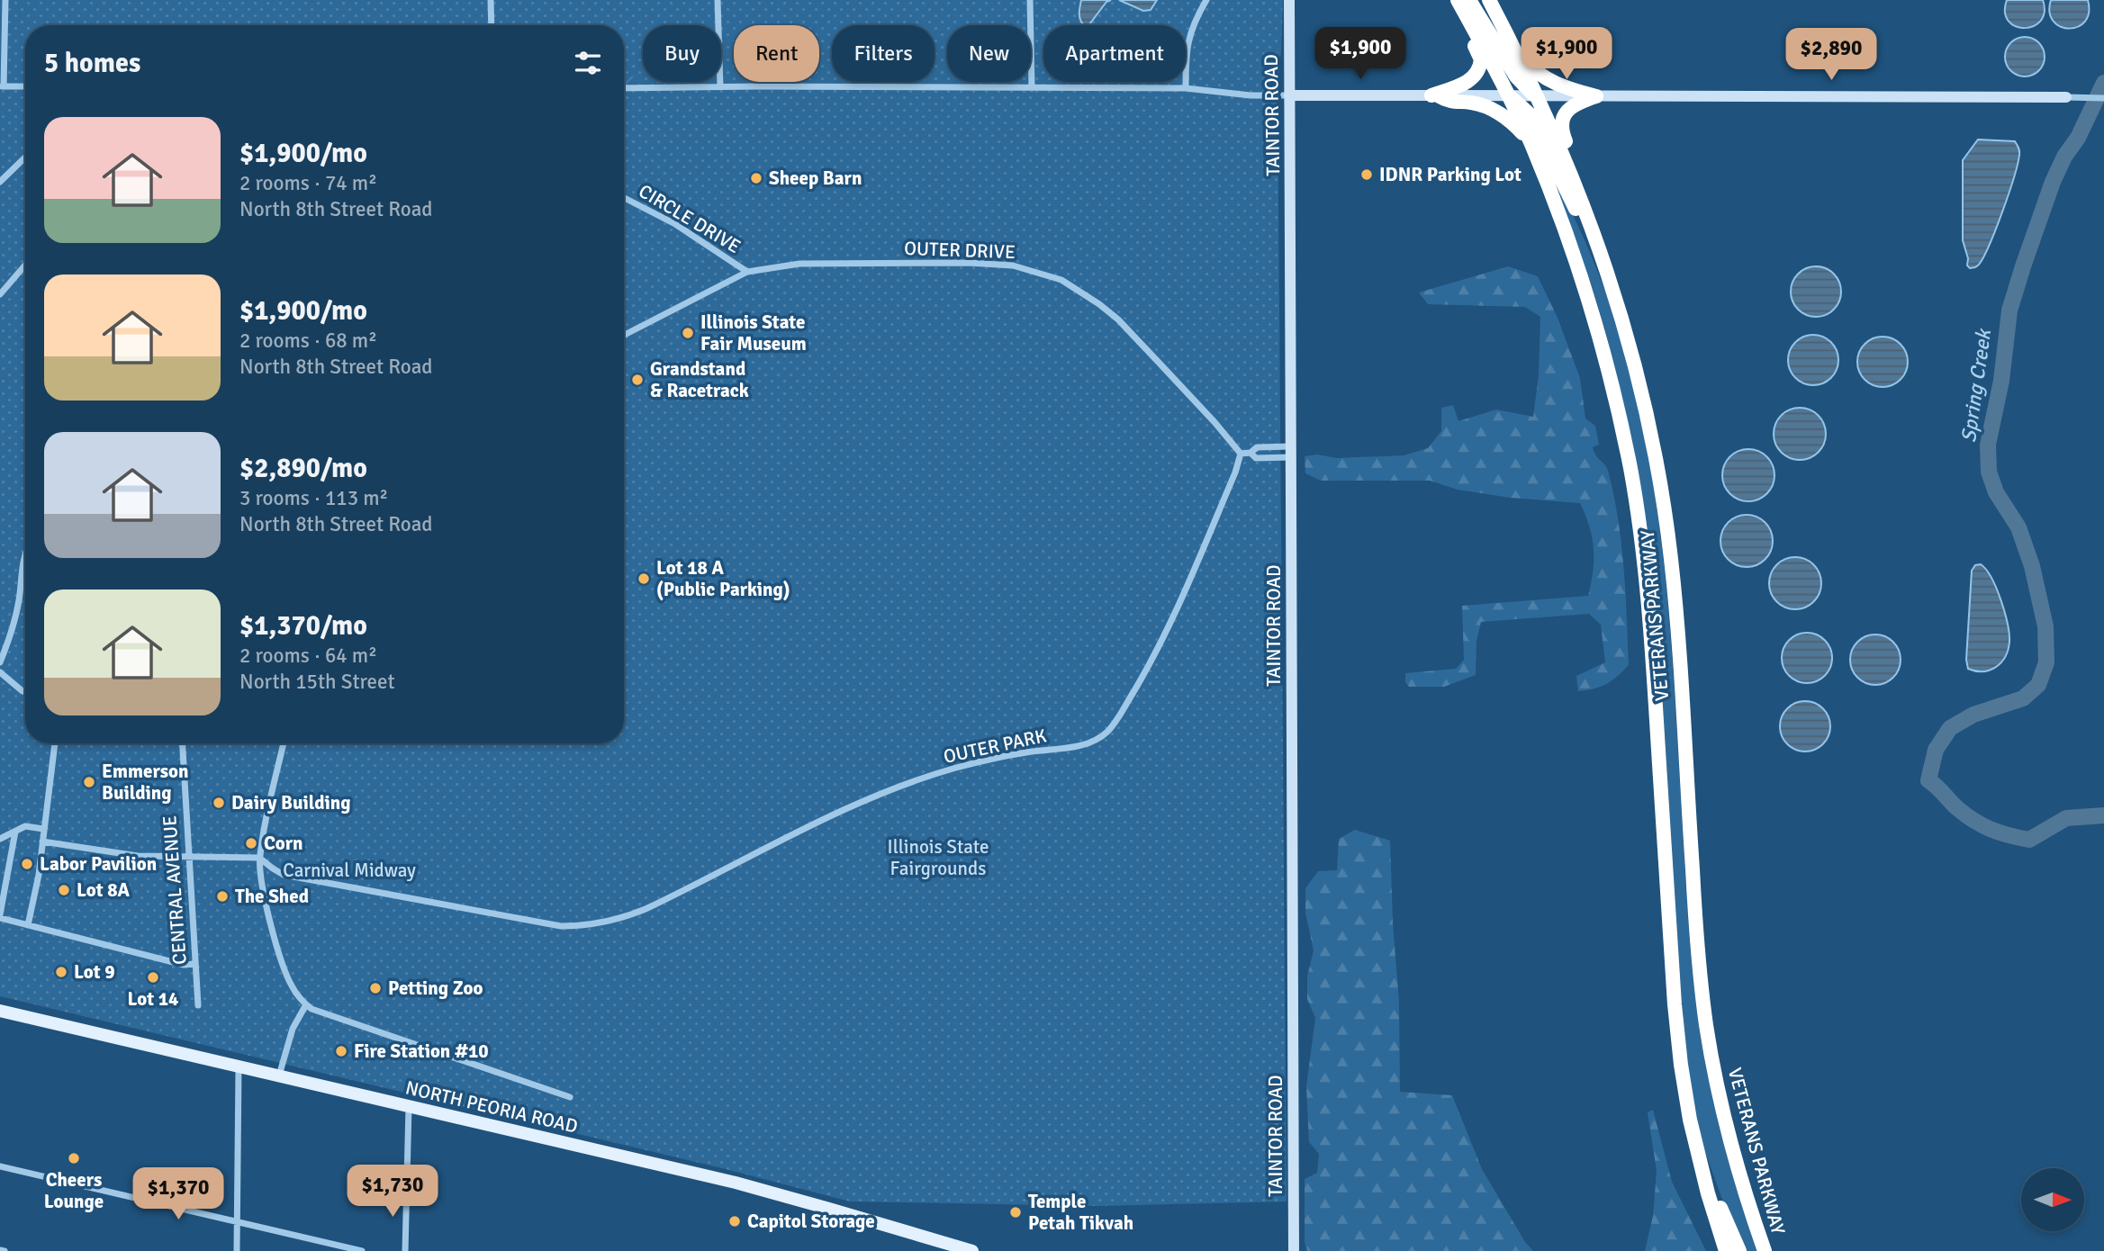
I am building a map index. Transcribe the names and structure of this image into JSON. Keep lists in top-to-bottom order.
{
  "streets": {
    "highway": ["VETERANS PARKWAY"],
    "main road": ["TAINTOR ROAD", "NORTH PEORIA ROAD"],
    "street": [
      "CIRCLE DRIVE",
      "OUTER DRIVE",
      "OUTER PARK",
      "CENTRAL AVENUE"
    ]
  },
  "crossings": [
    ["CIRCLE DRIVE", "OUTER DRIVE"],
    ["OUTER DRIVE", "OUTER PARK"]
  ],
  "water": ["Spring Creek"],
  "parks": ["Illinois State Fairgrounds", "Carnival Midway"],
  "places": [
    "IDNR Parking Lot",
    "Sheep Barn",
    "Illinois State Fair Museum",
    "Grandstand & Racetrack",
    "Lot 18 A (Public Parking)",
    "Emmerson Building",
    "Dairy Building",
    "Corn",
    "Labor Pavilion",
    "Lot 8A",
    "The Shed",
    "Lot 9",
    "Lot 14",
    "Petting Zoo",
    "Fire Station #10",
    "Cheers Lounge",
    "Temple Petah Tikvah",
    "Capitol Storage"
  ],
  "north": "right",
  "page": {
    "chip": [
      "Buy",
      "Rent",
      "Filters",
      "New",
      "Apartment"
    ],
    "heading": "5 homes",
    "price": [
      "$1,900",
      "$1,900",
      "$2,890",
      "$1,730",
      "$1,370"
    ],
    "list": [
      {
        "name": "$1,900/mo",
        "note": "2 rooms · 74 m² · North 8th Street Road"
      },
      {
        "name": "$1,900/mo",
        "note": "2 rooms · 68 m² · North 8th Street Road"
      },
      {
        "name": "$2,890/mo",
        "note": "3 rooms · 113 m² · North 8th Street Road"
      },
      {
        "name": "$1,370/mo",
        "note": "2 rooms · 64 m² · North 15th Street"
      }
    ]
  }
}
